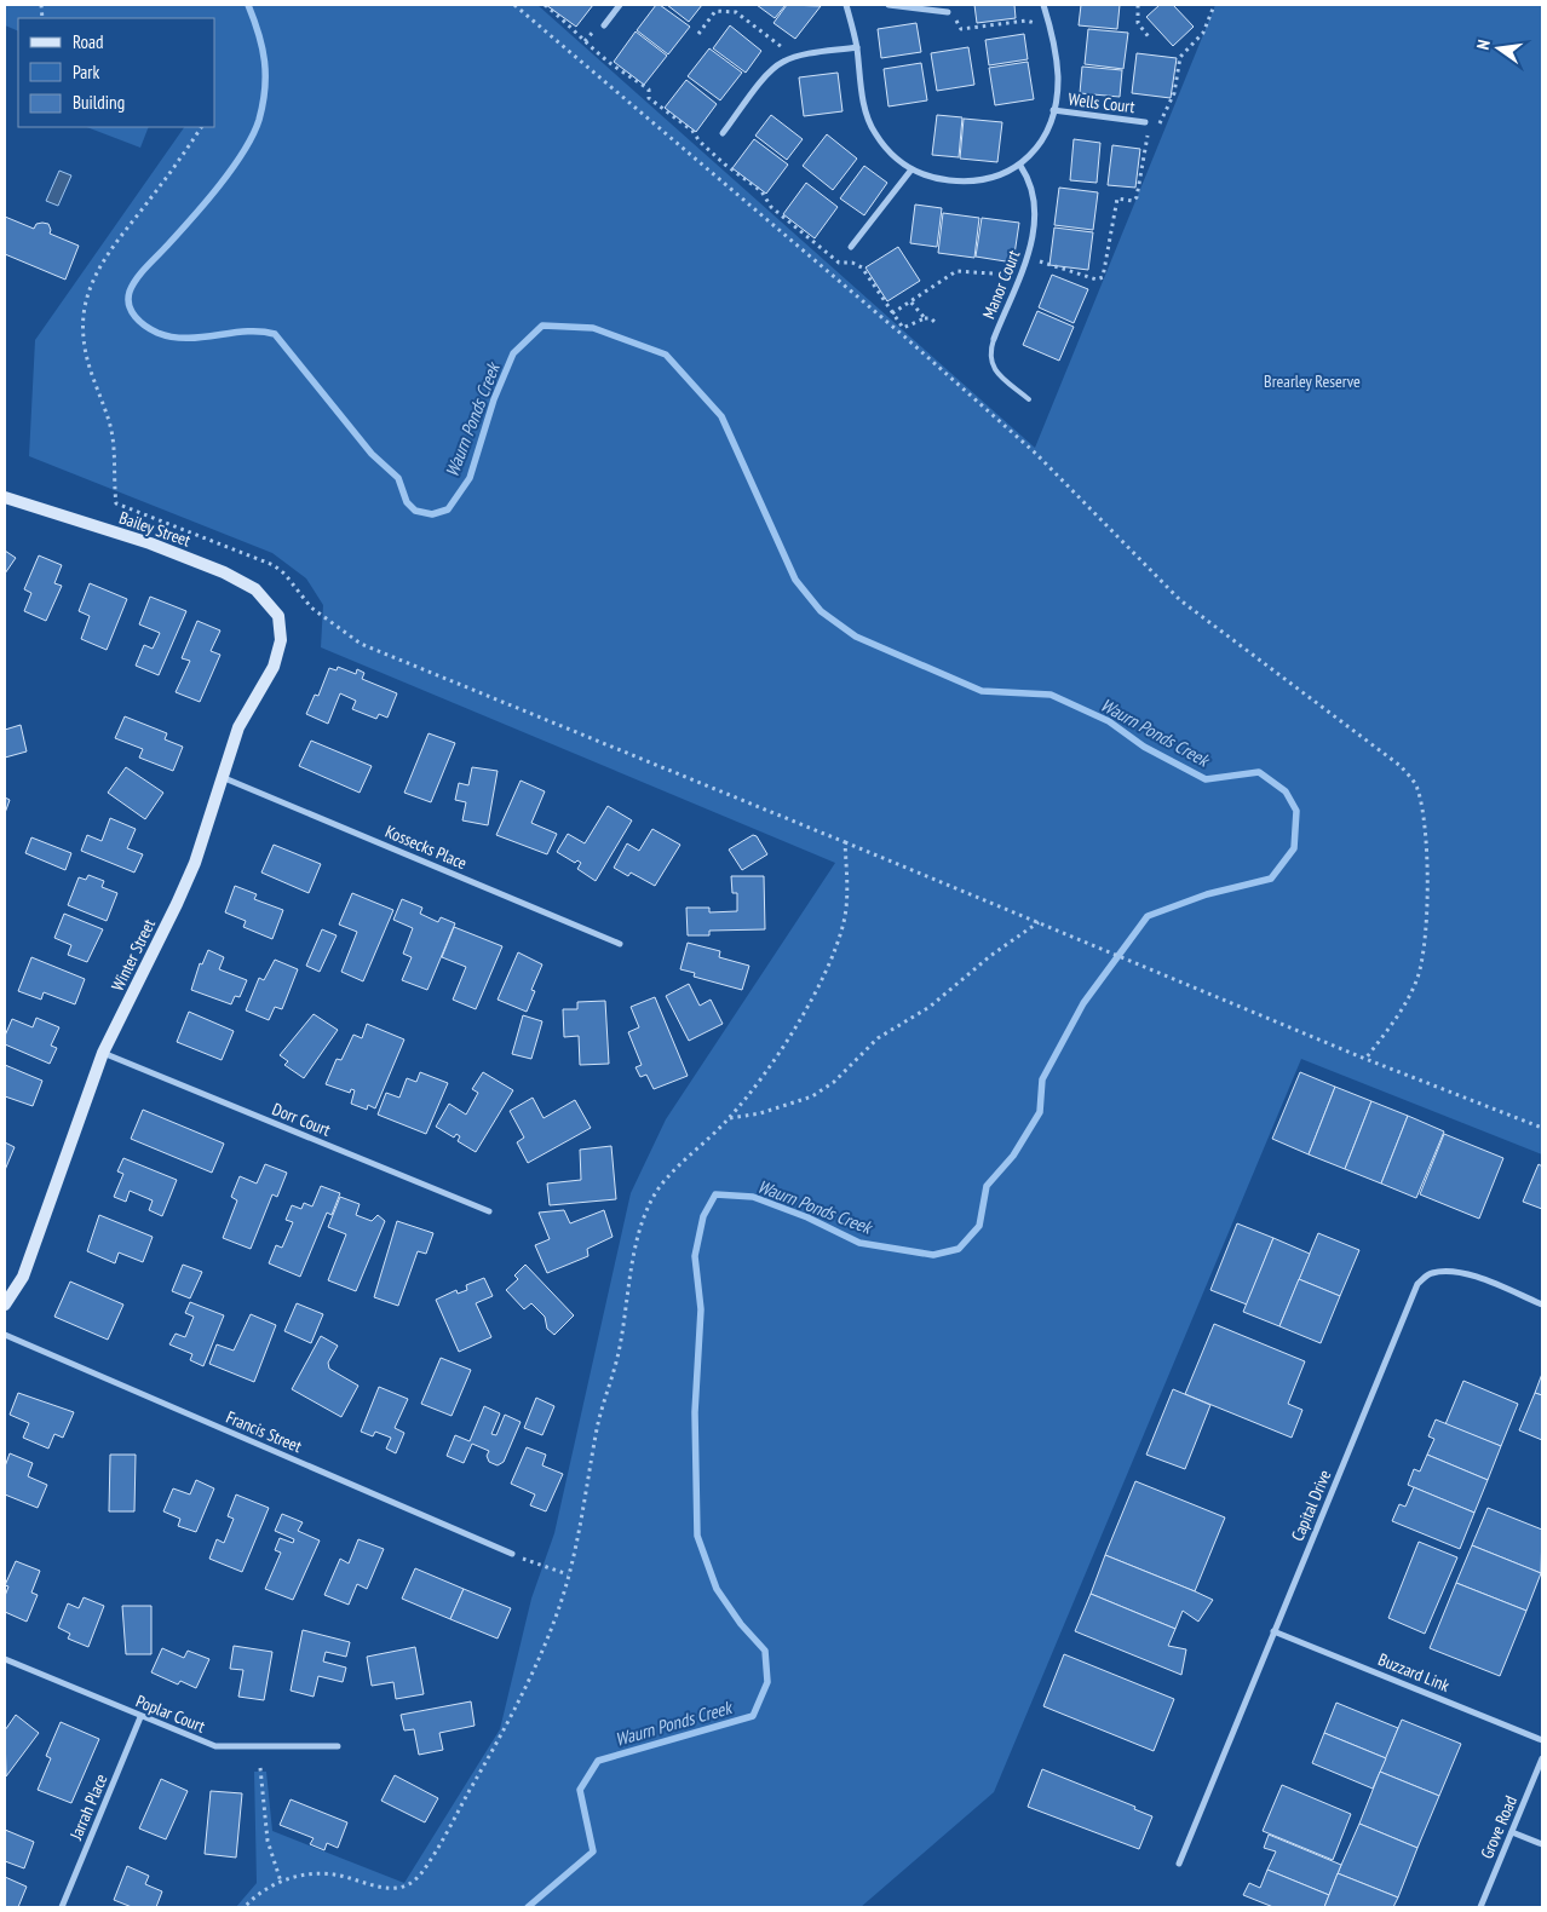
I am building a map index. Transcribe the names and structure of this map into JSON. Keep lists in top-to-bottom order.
{
  "streets": {
    "street": [
      "Wells Court",
      "Manor Court",
      "Bailey Street",
      "Kossecks Place",
      "Winter Street",
      "Dorr Court",
      "Francis Street",
      "Capital Drive",
      "Buzzard Link",
      "Poplar Court",
      "Jarrah Place",
      "Grove Road"
    ]
  },
  "crossings": [
    ["Bailey Street", "Winter Street"],
    ["Kossecks Place", "Winter Street"],
    ["Winter Street", "Dorr Court"],
    ["Capital Drive", "Buzzard Link"],
    ["Poplar Court", "Jarrah Place"]
  ],
  "water": ["Waurn Ponds Creek"],
  "parks": ["Brearley Reserve"],
  "legend": ["Road", "Park", "Building"],
  "north": "left"
}
